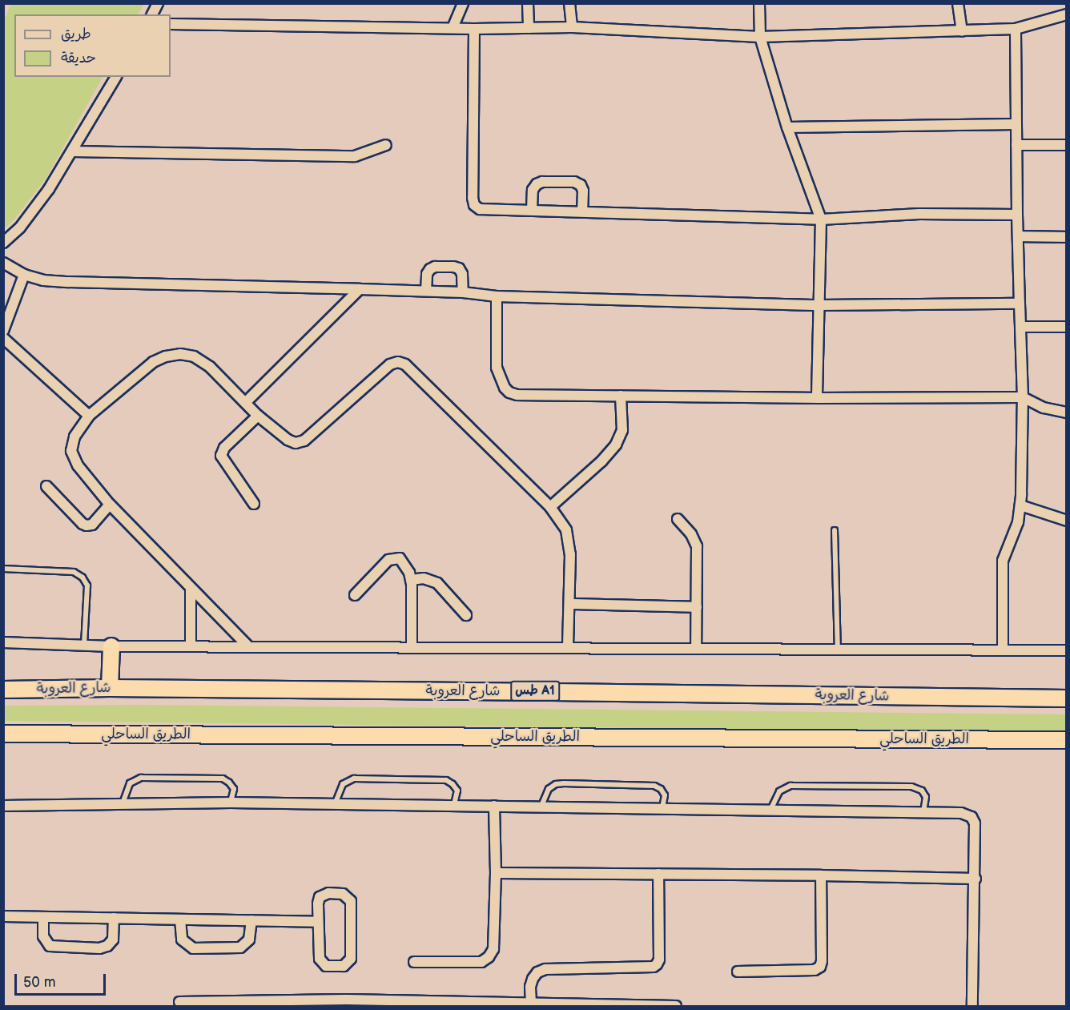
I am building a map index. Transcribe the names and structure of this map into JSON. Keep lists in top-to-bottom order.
{
  "streets": {
    "highway": ["شارع العروبة", "طس A1", "الطريق الساحلي"]
  },
  "legend": ["طريق", "حديقة"],
  "scale_bar": "50 m"
}
